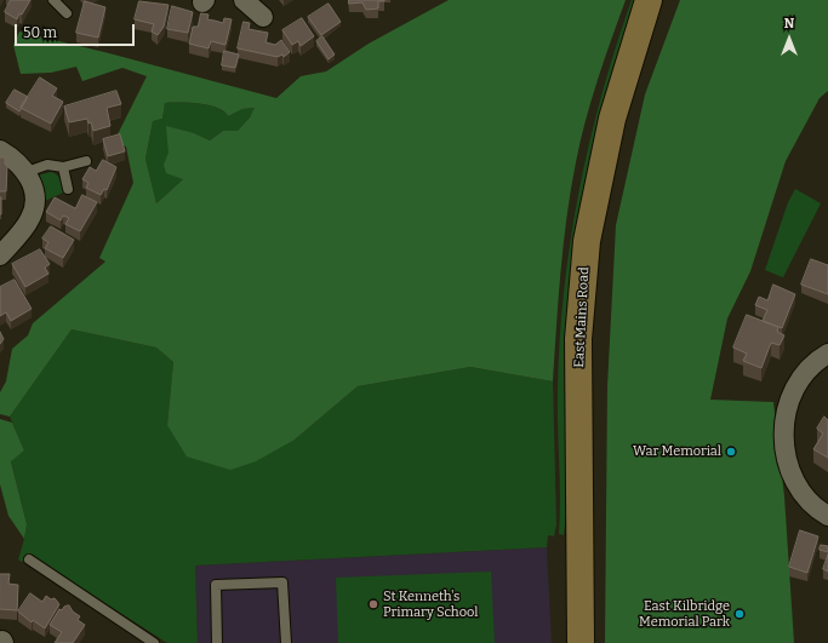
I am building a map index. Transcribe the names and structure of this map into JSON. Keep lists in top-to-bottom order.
{
  "streets": {
    "main road": ["East Mains Road"]
  },
  "places": ["War Memorial", "St Kenneth's Primary School", "East Kilbridge Memorial Park"],
  "scale_bar": "50 m",
  "north": "top"
}
